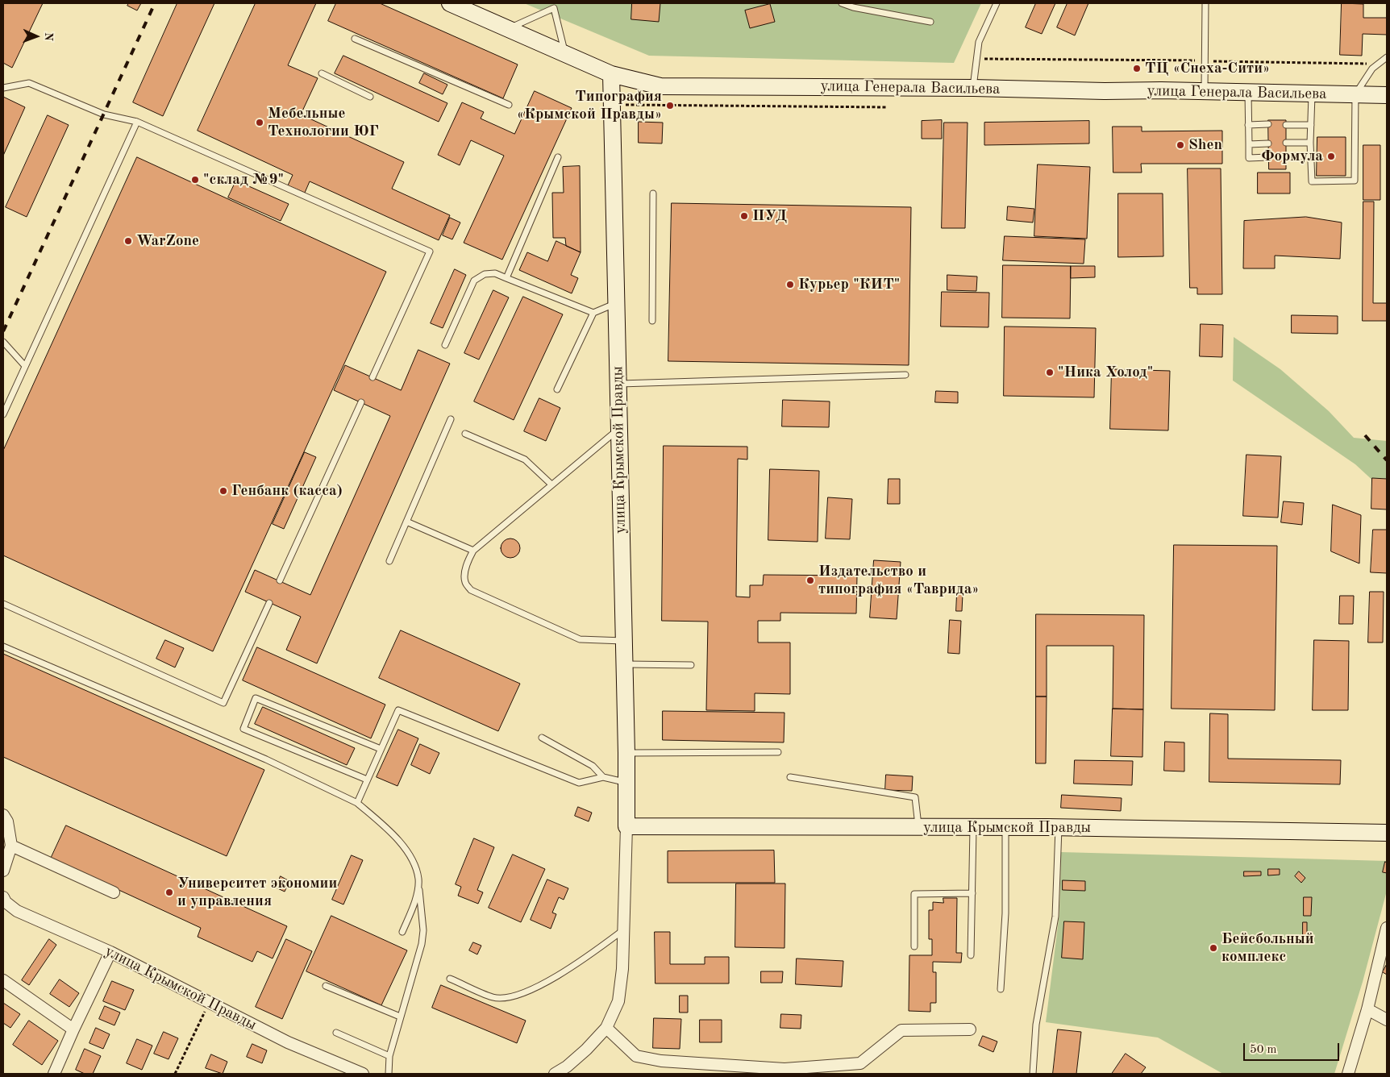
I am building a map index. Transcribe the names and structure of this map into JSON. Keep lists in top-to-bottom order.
{
  "streets": {
    "street": ["улица Генерала Васильева", "улица Крымской Правды"]
  },
  "crossings": [
    ["улица Генерала Васильева", "улица Крымской Правды"]
  ],
  "places": [
    "ТЦ «Снеха-Сити»",
    "Типография «Крымской Правды»",
    "Мебельные Технологии ЮГ",
    "Shen",
    "Формула",
    "\"склад №9\"",
    "ПУД",
    "WarZone",
    "Курьер \"КИТ\"",
    "\"Ника Холод\"",
    "Генбанк (касса)",
    "Издательство и типография «Таврида»",
    "Университет экономии и управления",
    "Бейсбольный комплекс"
  ],
  "scale_bar": "50 m",
  "north": "right"
}
